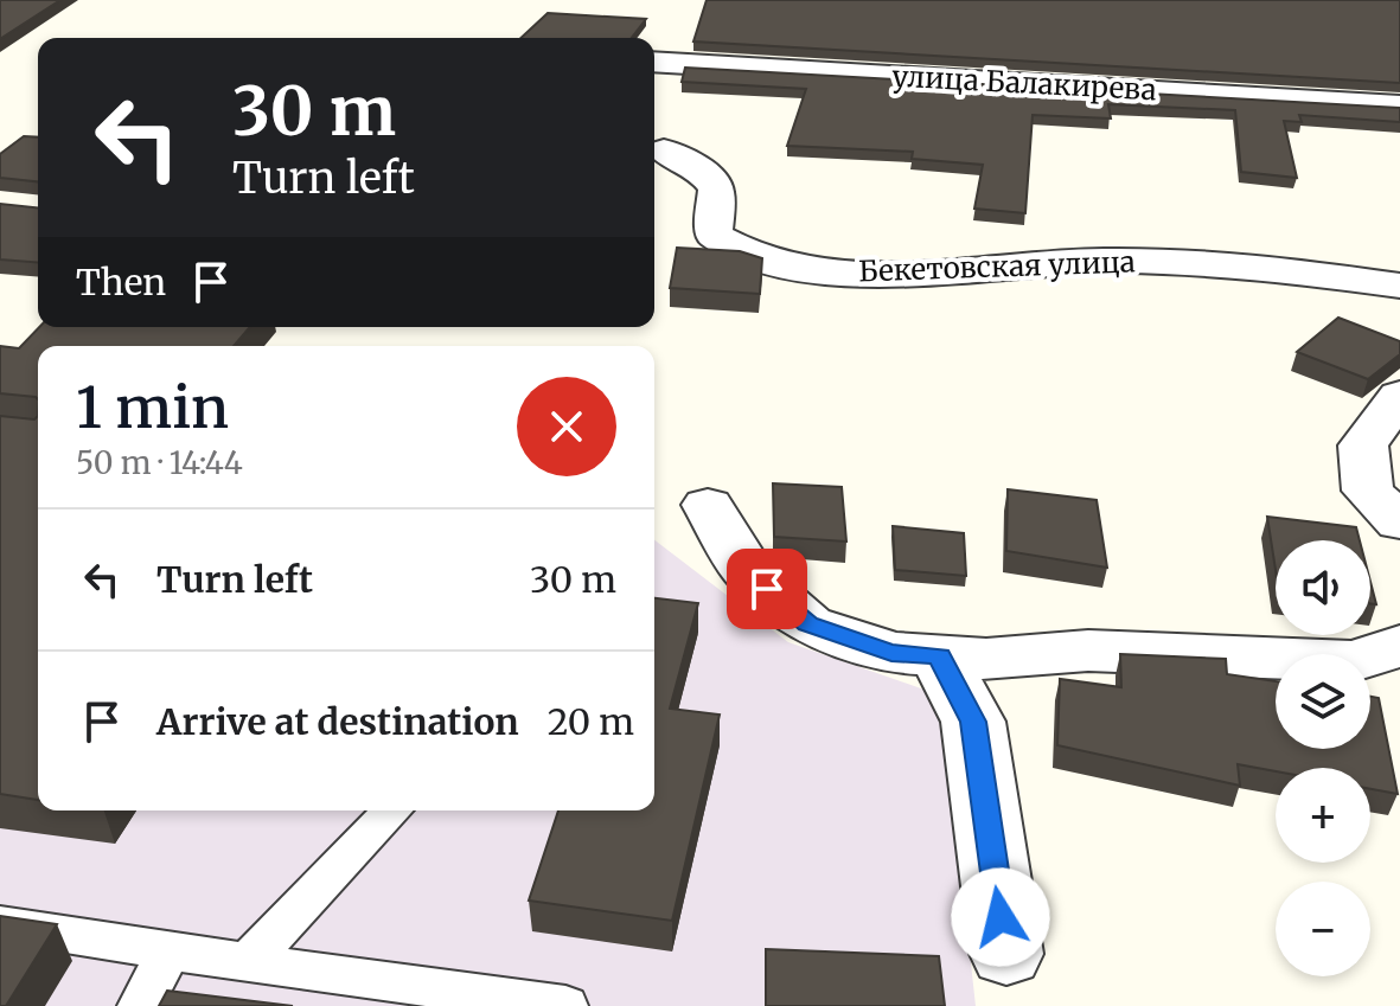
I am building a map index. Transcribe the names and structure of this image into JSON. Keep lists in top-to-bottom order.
{
  "streets": {
    "street": ["улица Балакирева", "Бекетовская улица"]
  },
  "page": {
    "turn": ["30 m", "Turn left"],
    "then": "Then",
    "heading": ["1 min", "50 m · 14:44"],
    "list": [
      {
        "name": "Turn left",
        "value": "30 m"
      },
      {
        "name": "Arrive at destination",
        "value": "20 m"
      }
    ],
    "map_buttons": ["+", "−"]
  }
}
